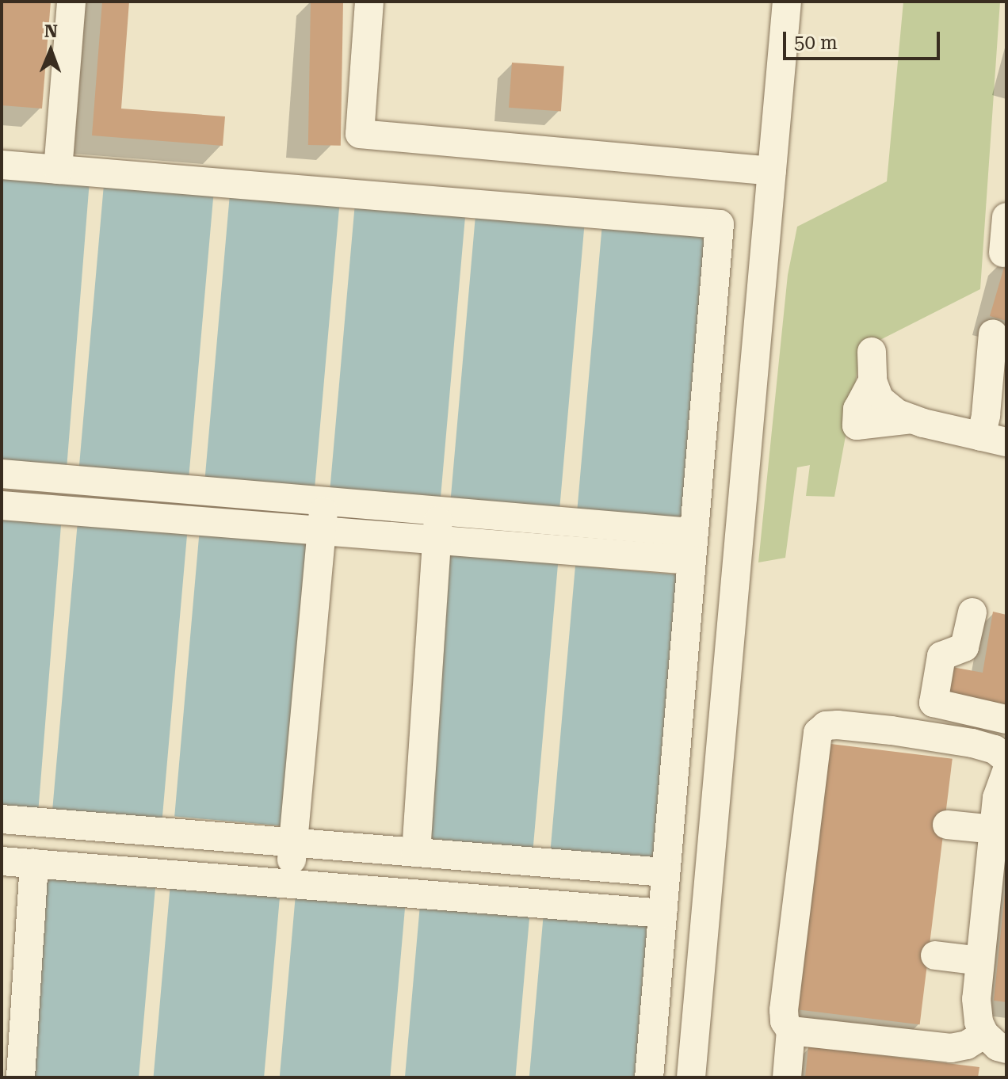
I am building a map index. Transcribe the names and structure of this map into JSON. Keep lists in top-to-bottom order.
{
  "scale_bar": "50 m",
  "north": "top"
}
